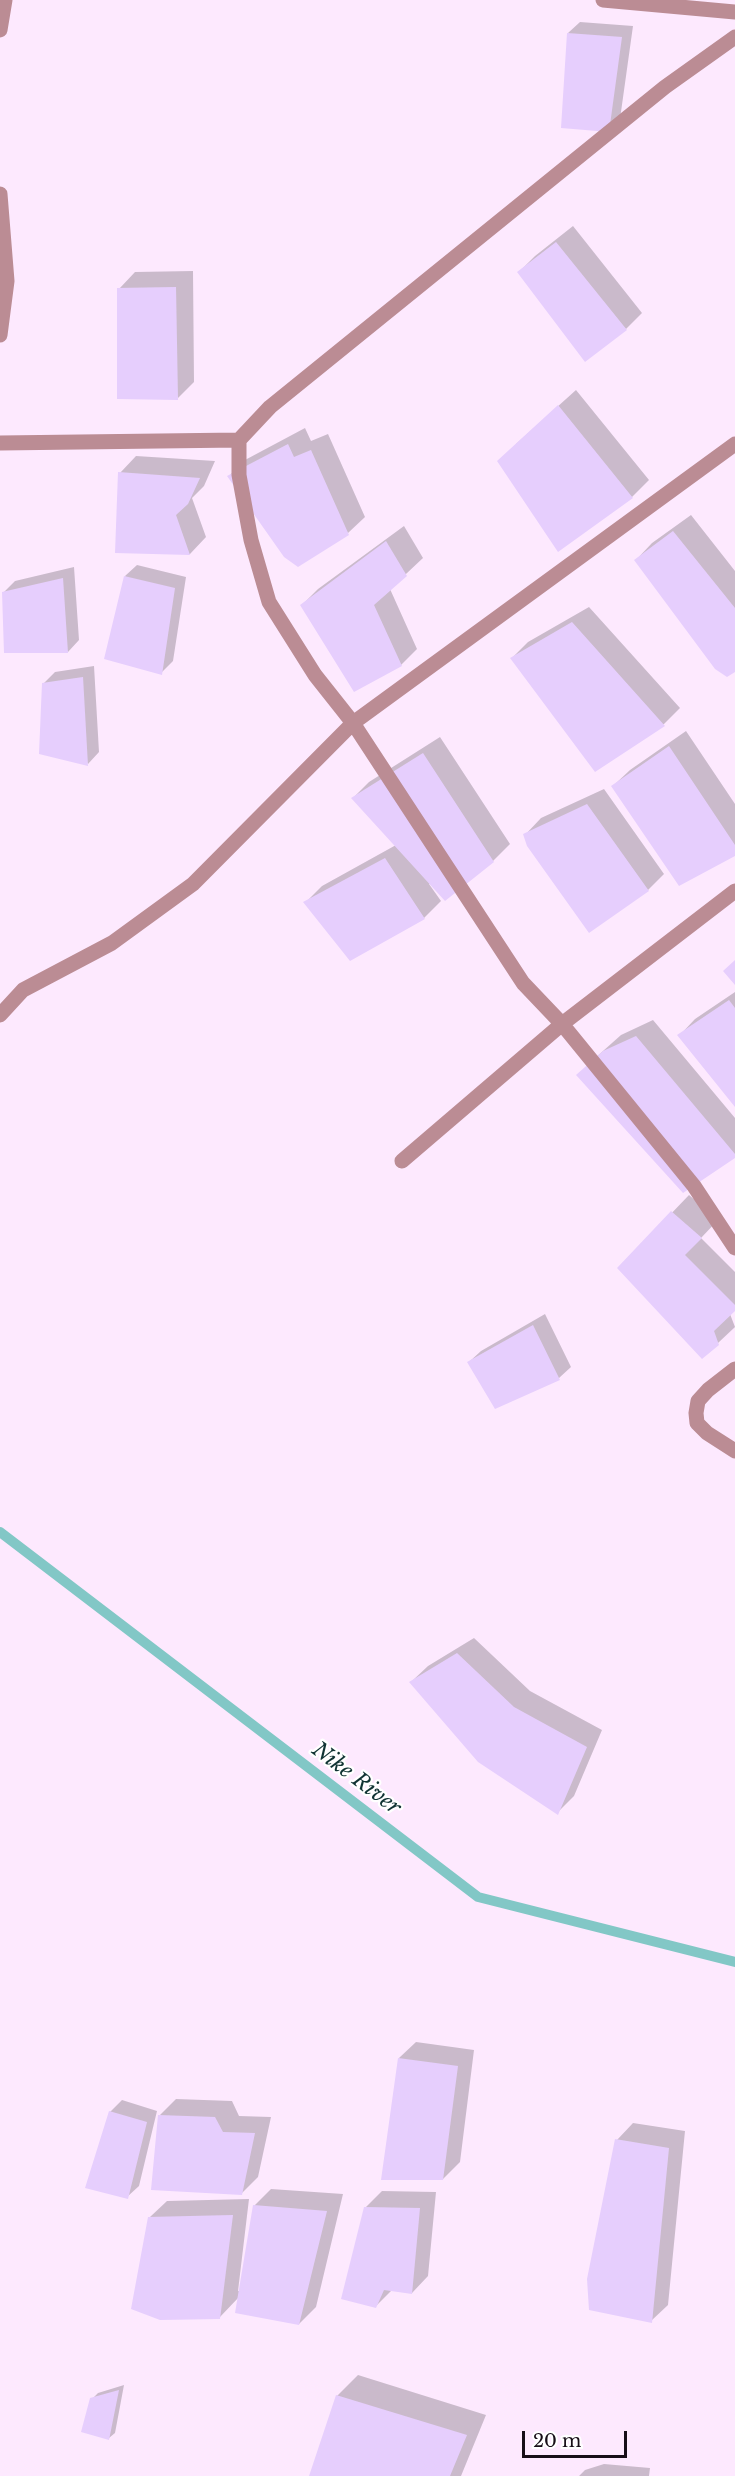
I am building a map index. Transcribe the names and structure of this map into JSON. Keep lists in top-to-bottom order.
{
  "water": ["Nike River"],
  "scale_bar": "20 m"
}
